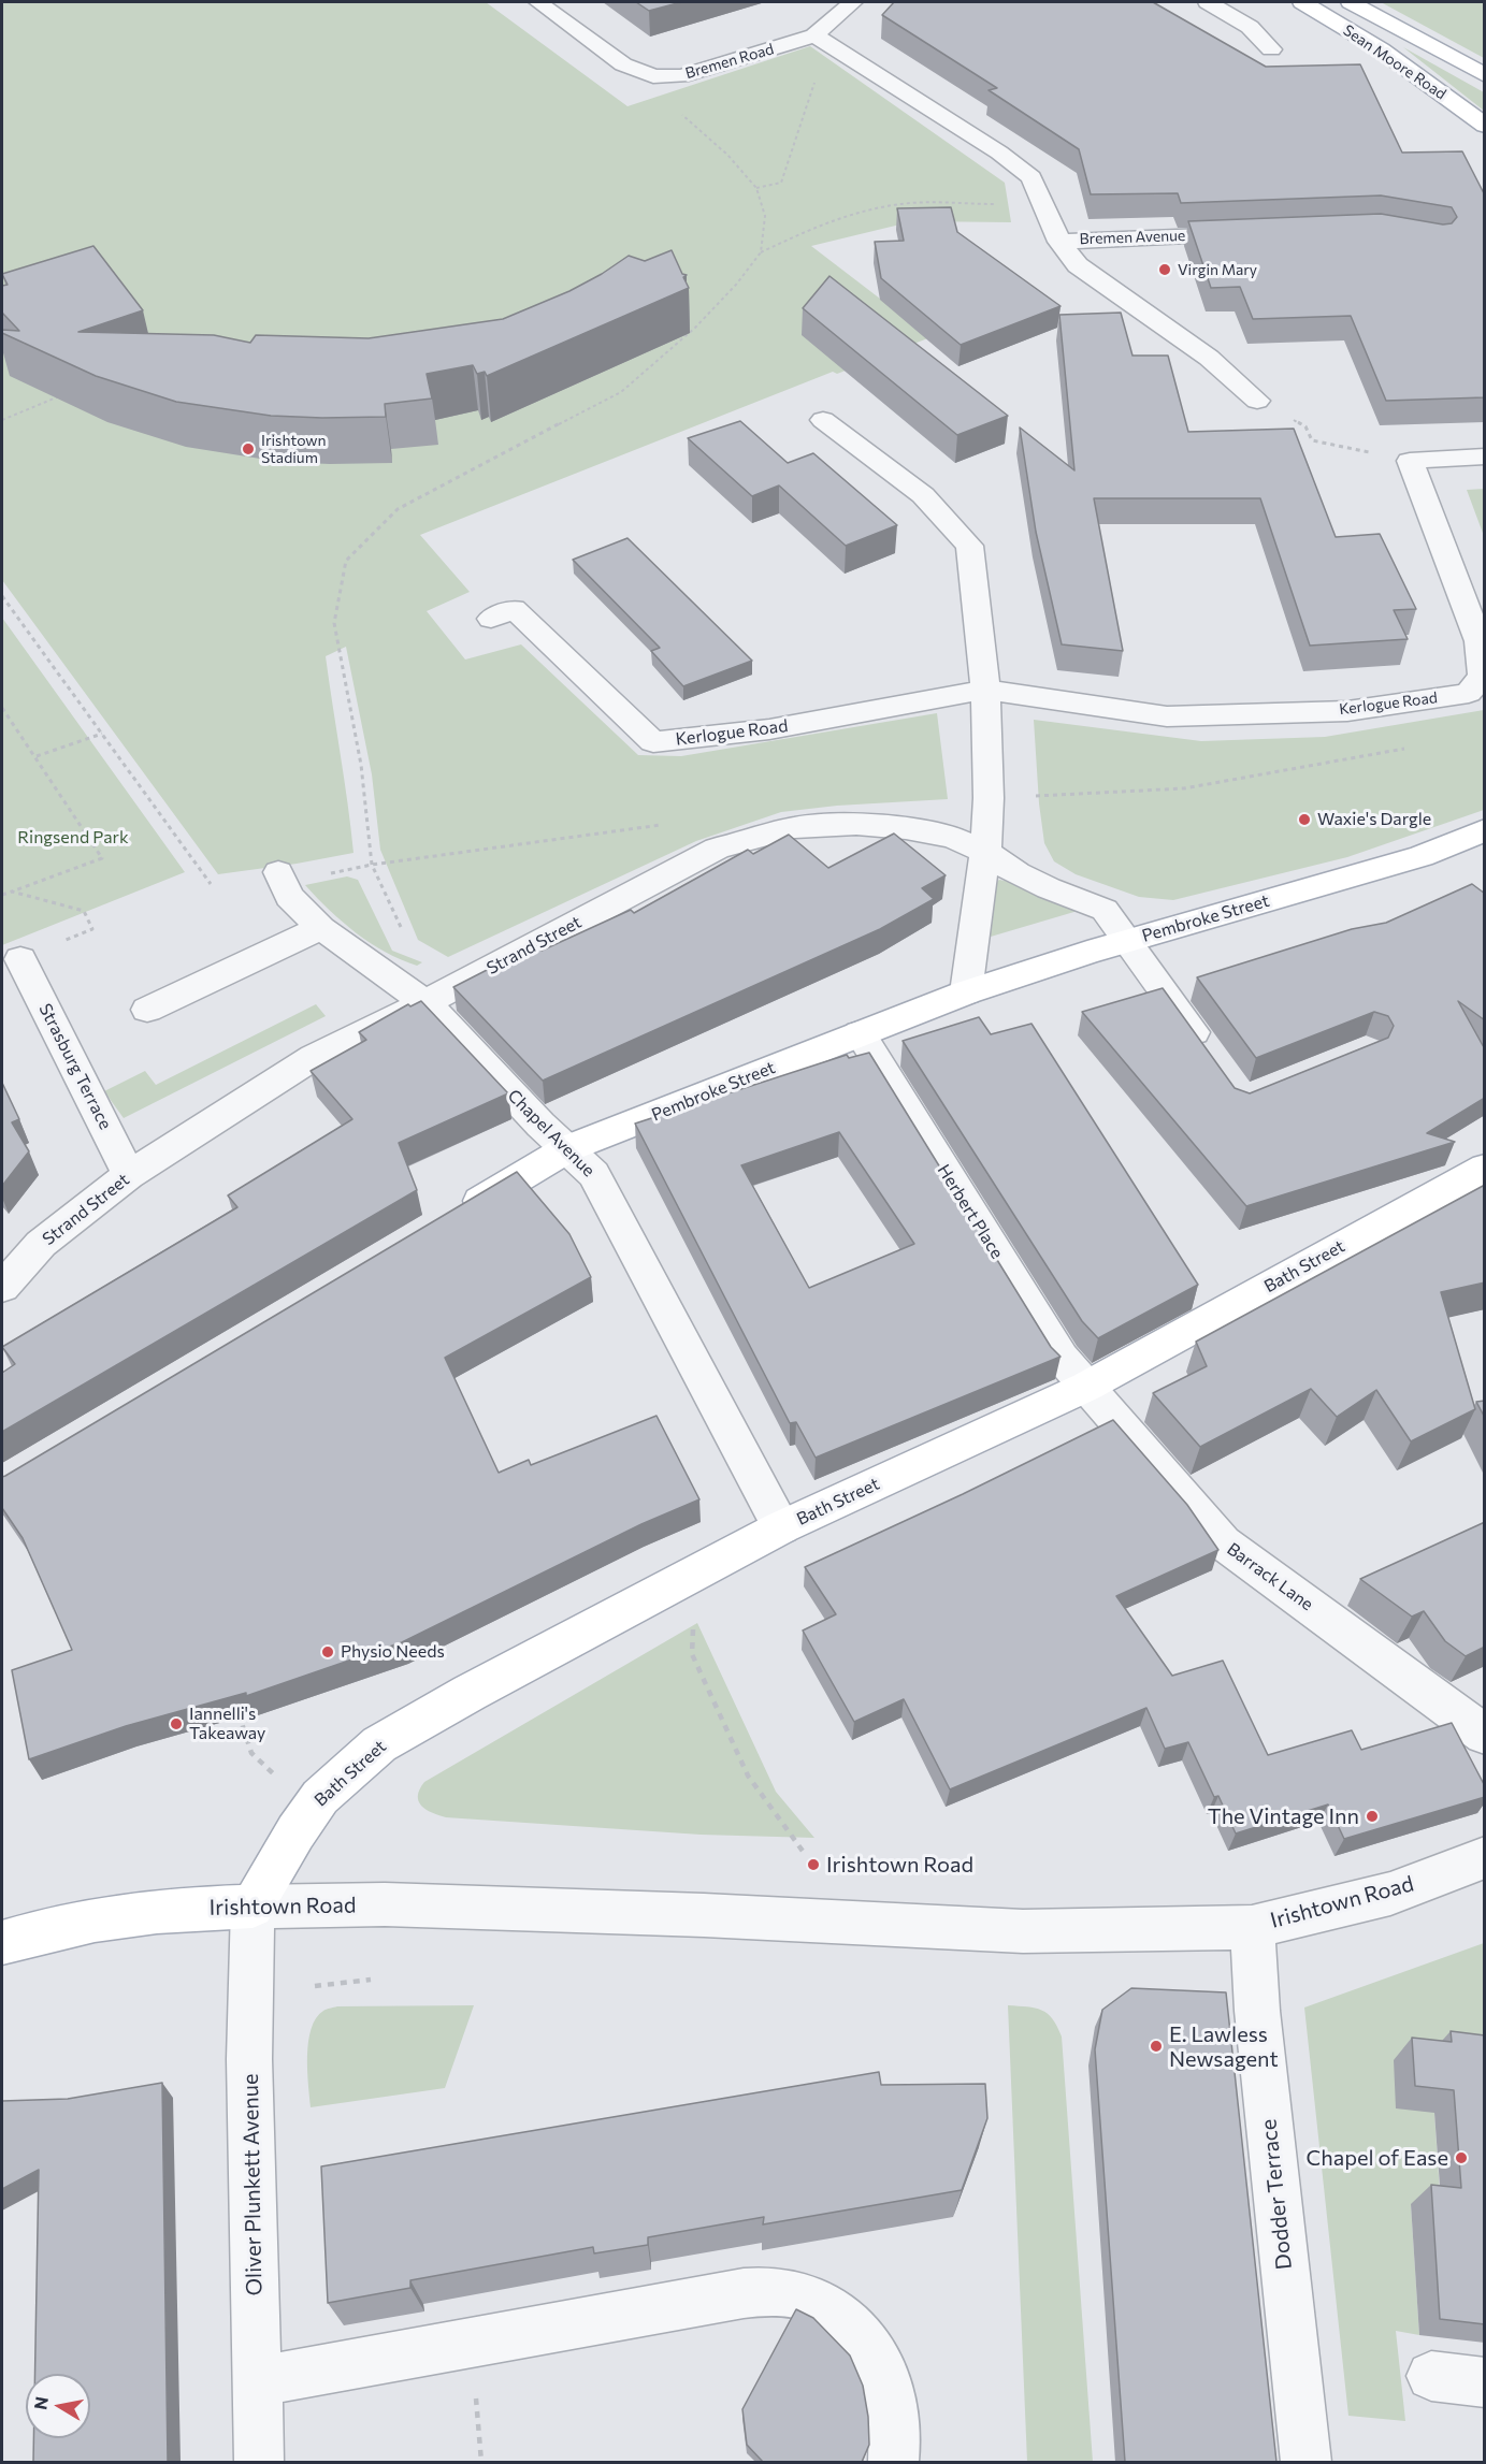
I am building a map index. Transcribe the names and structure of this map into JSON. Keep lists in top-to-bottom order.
{
  "streets": {
    "main road": [
      "Sean Moore Road",
      "Pembroke Street",
      "Bath Street",
      "Irishtown Road"
    ],
    "street": [
      "Bremen Road",
      "Bremen Avenue",
      "Kerlogue Road",
      "Strand Street",
      "Strasburg Terrace",
      "Chapel Avenue",
      "Herbert Place",
      "Barrack Lane",
      "Oliver Plunkett Avenue",
      "Dodder Terrace"
    ]
  },
  "crossings": [
    ["Bremen Road", "Bremen Avenue"],
    ["Pembroke Street", "Chapel Avenue"],
    ["Pembroke Street", "Herbert Place"],
    ["Strand Street", "Strasburg Terrace"],
    ["Strand Street", "Chapel Avenue"],
    ["Chapel Avenue", "Bath Street"],
    ["Herbert Place", "Bath Street"],
    ["Herbert Place", "Barrack Lane"],
    ["Bath Street", "Barrack Lane"],
    ["Bath Street", "Irishtown Road"],
    ["Bath Street", "Oliver Plunkett Avenue"],
    ["Irishtown Road", "Oliver Plunkett Avenue"],
    ["Irishtown Road", "Dodder Terrace"]
  ],
  "parks": ["Ringsend Park"],
  "places": [
    "Virgin Mary",
    "Irishtown Stadium",
    "Waxie's Dargle",
    "Physio Needs",
    "Iannelli's Takeaway",
    "The Vintage Inn",
    "Irishtown Road",
    "E. Lawless Newsagent",
    "Chapel of Ease"
  ],
  "north": "left"
}
